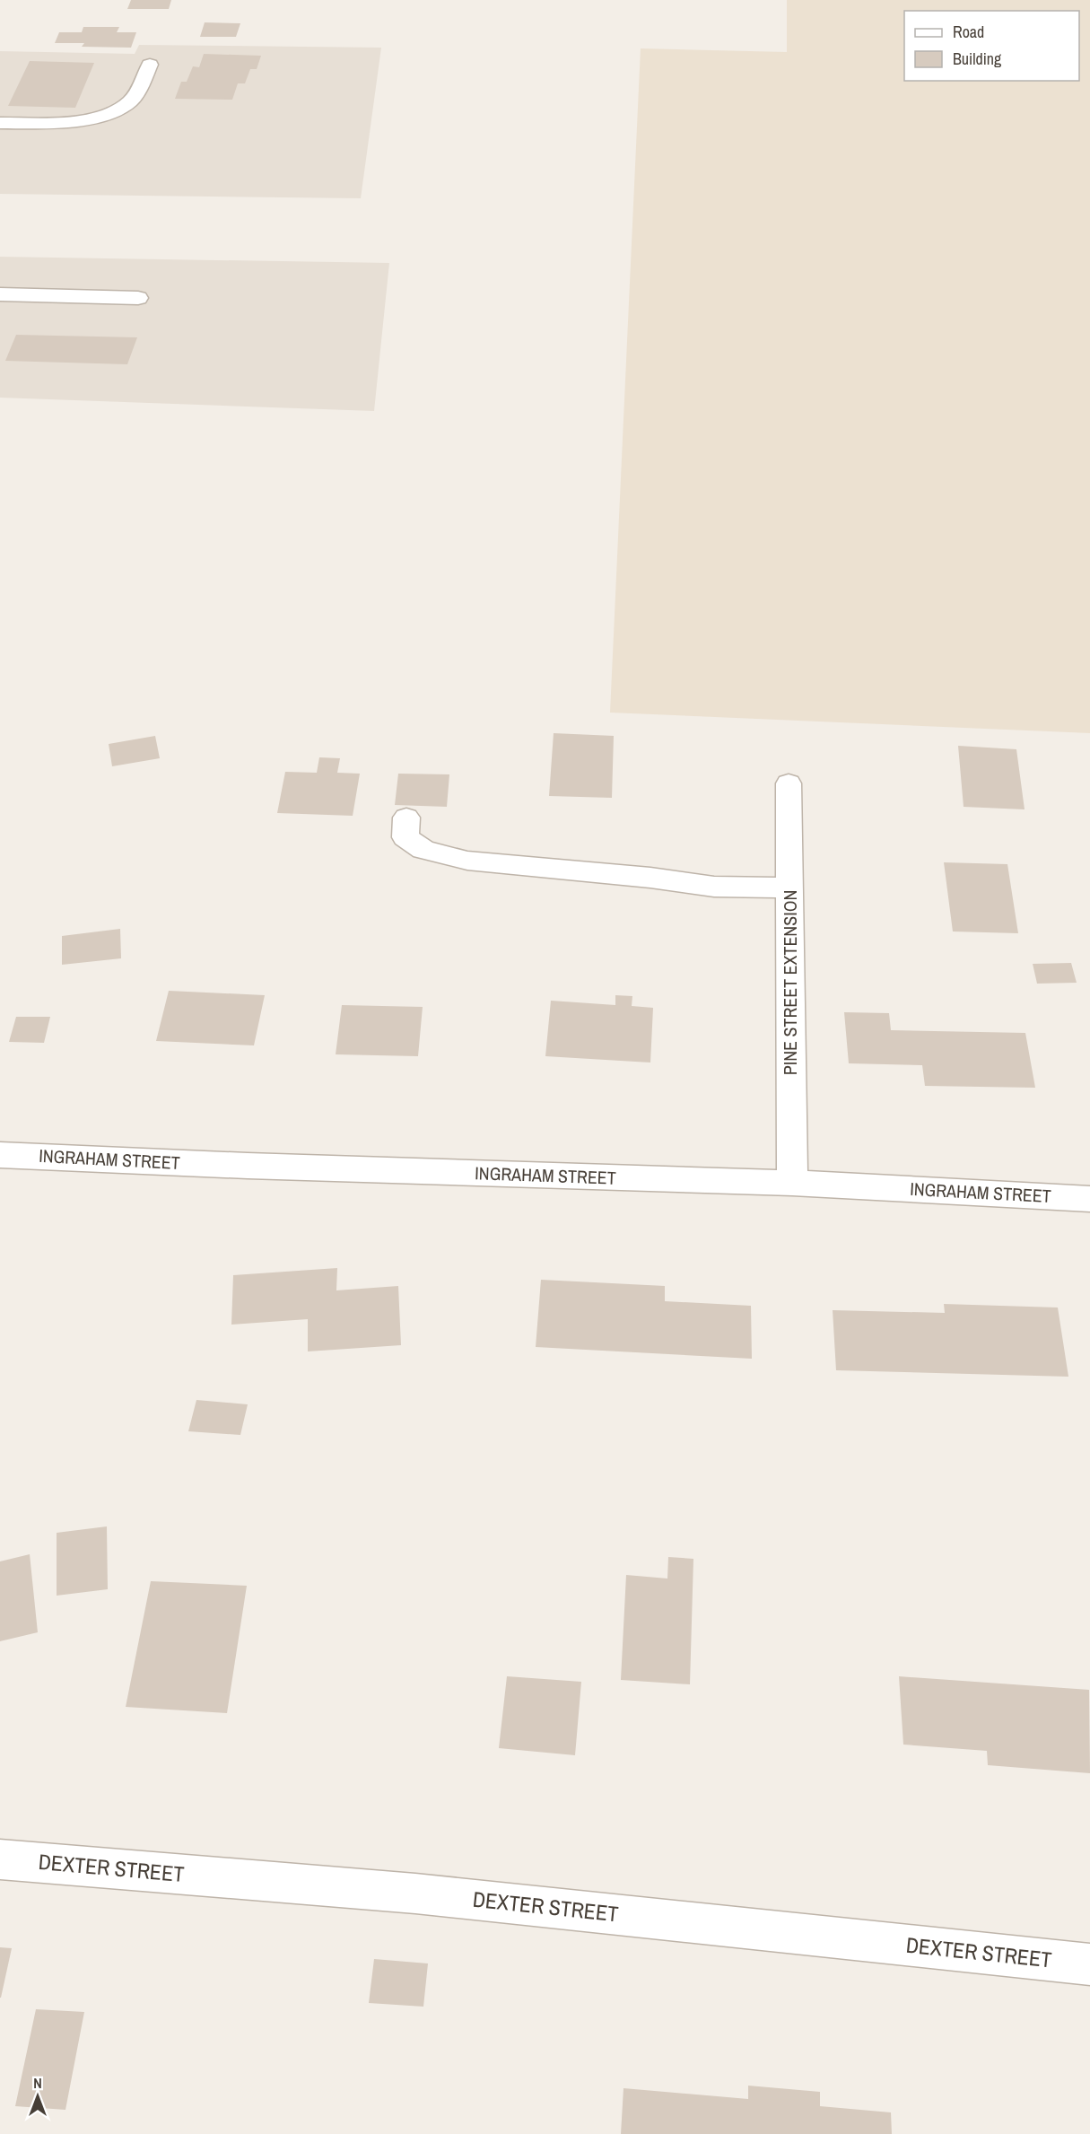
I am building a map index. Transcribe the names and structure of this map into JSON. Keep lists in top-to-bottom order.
{
  "streets": {
    "street": ["PINE STREET EXTENSION", "INGRAHAM STREET", "DEXTER STREET"]
  },
  "crossings": [
    ["PINE STREET EXTENSION", "INGRAHAM STREET"]
  ],
  "legend": ["Road", "Building"],
  "north": "top"
}
